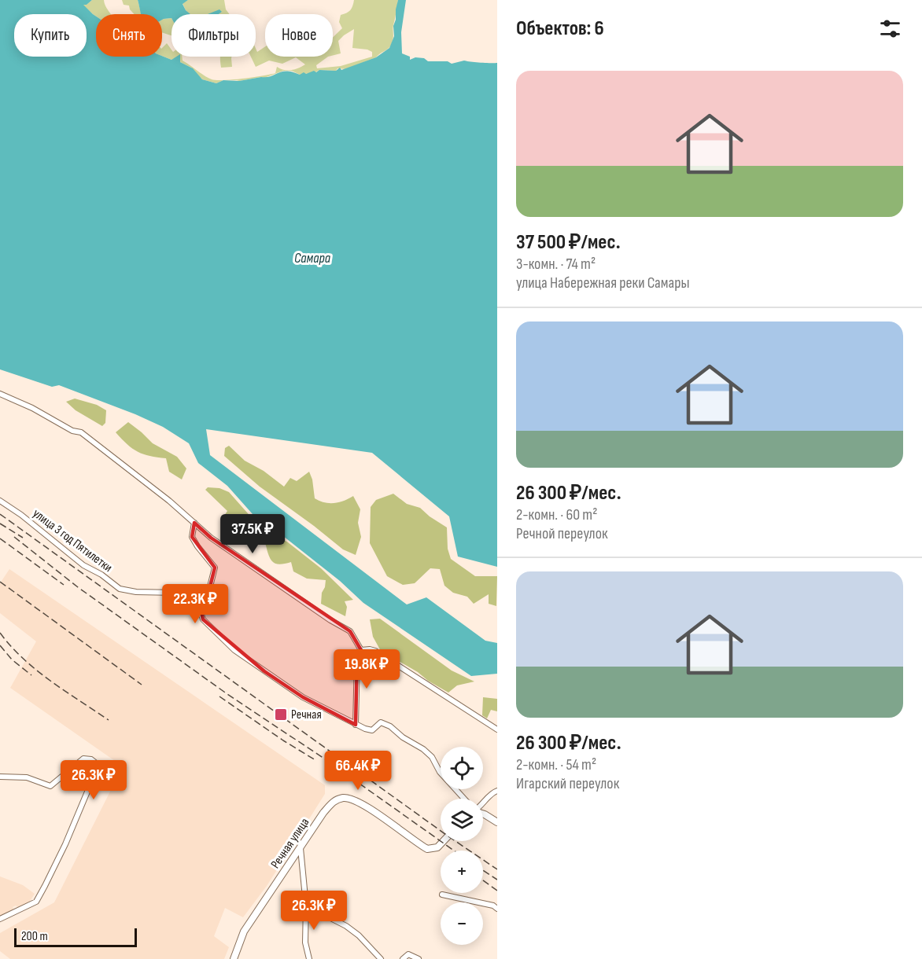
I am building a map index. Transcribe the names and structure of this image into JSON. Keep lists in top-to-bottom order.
{
  "streets": {
    "street": ["улица 3 год Пятилетки", "Речная улица"]
  },
  "water": ["Самара"],
  "places": {
    "transit": ["Речная"]
  },
  "scale_bar": "200 m",
  "page": {
    "heading": "Объектов: 6",
    "chip": [
      "Купить",
      "Снять",
      "Фильтры",
      "Новое"
    ],
    "list": [
      {
        "name": "37 500 ₽/мес.",
        "note": "3-комн. · 74 m² · улица Набережная реки Самары"
      },
      {
        "name": "26 300 ₽/мес.",
        "note": "2-комн. · 60 m² · Речной переулок"
      },
      {
        "name": "26 300 ₽/мес.",
        "note": "2-комн. · 54 m² · Игарский переулок"
      }
    ],
    "price": [
      "37.5K ₽",
      "22.3K ₽",
      "19.8K ₽",
      "66.4K ₽",
      "26.3K ₽",
      "26.3K ₽"
    ],
    "map_buttons": ["+", "−"],
    "scale": "200 m"
  }
}
